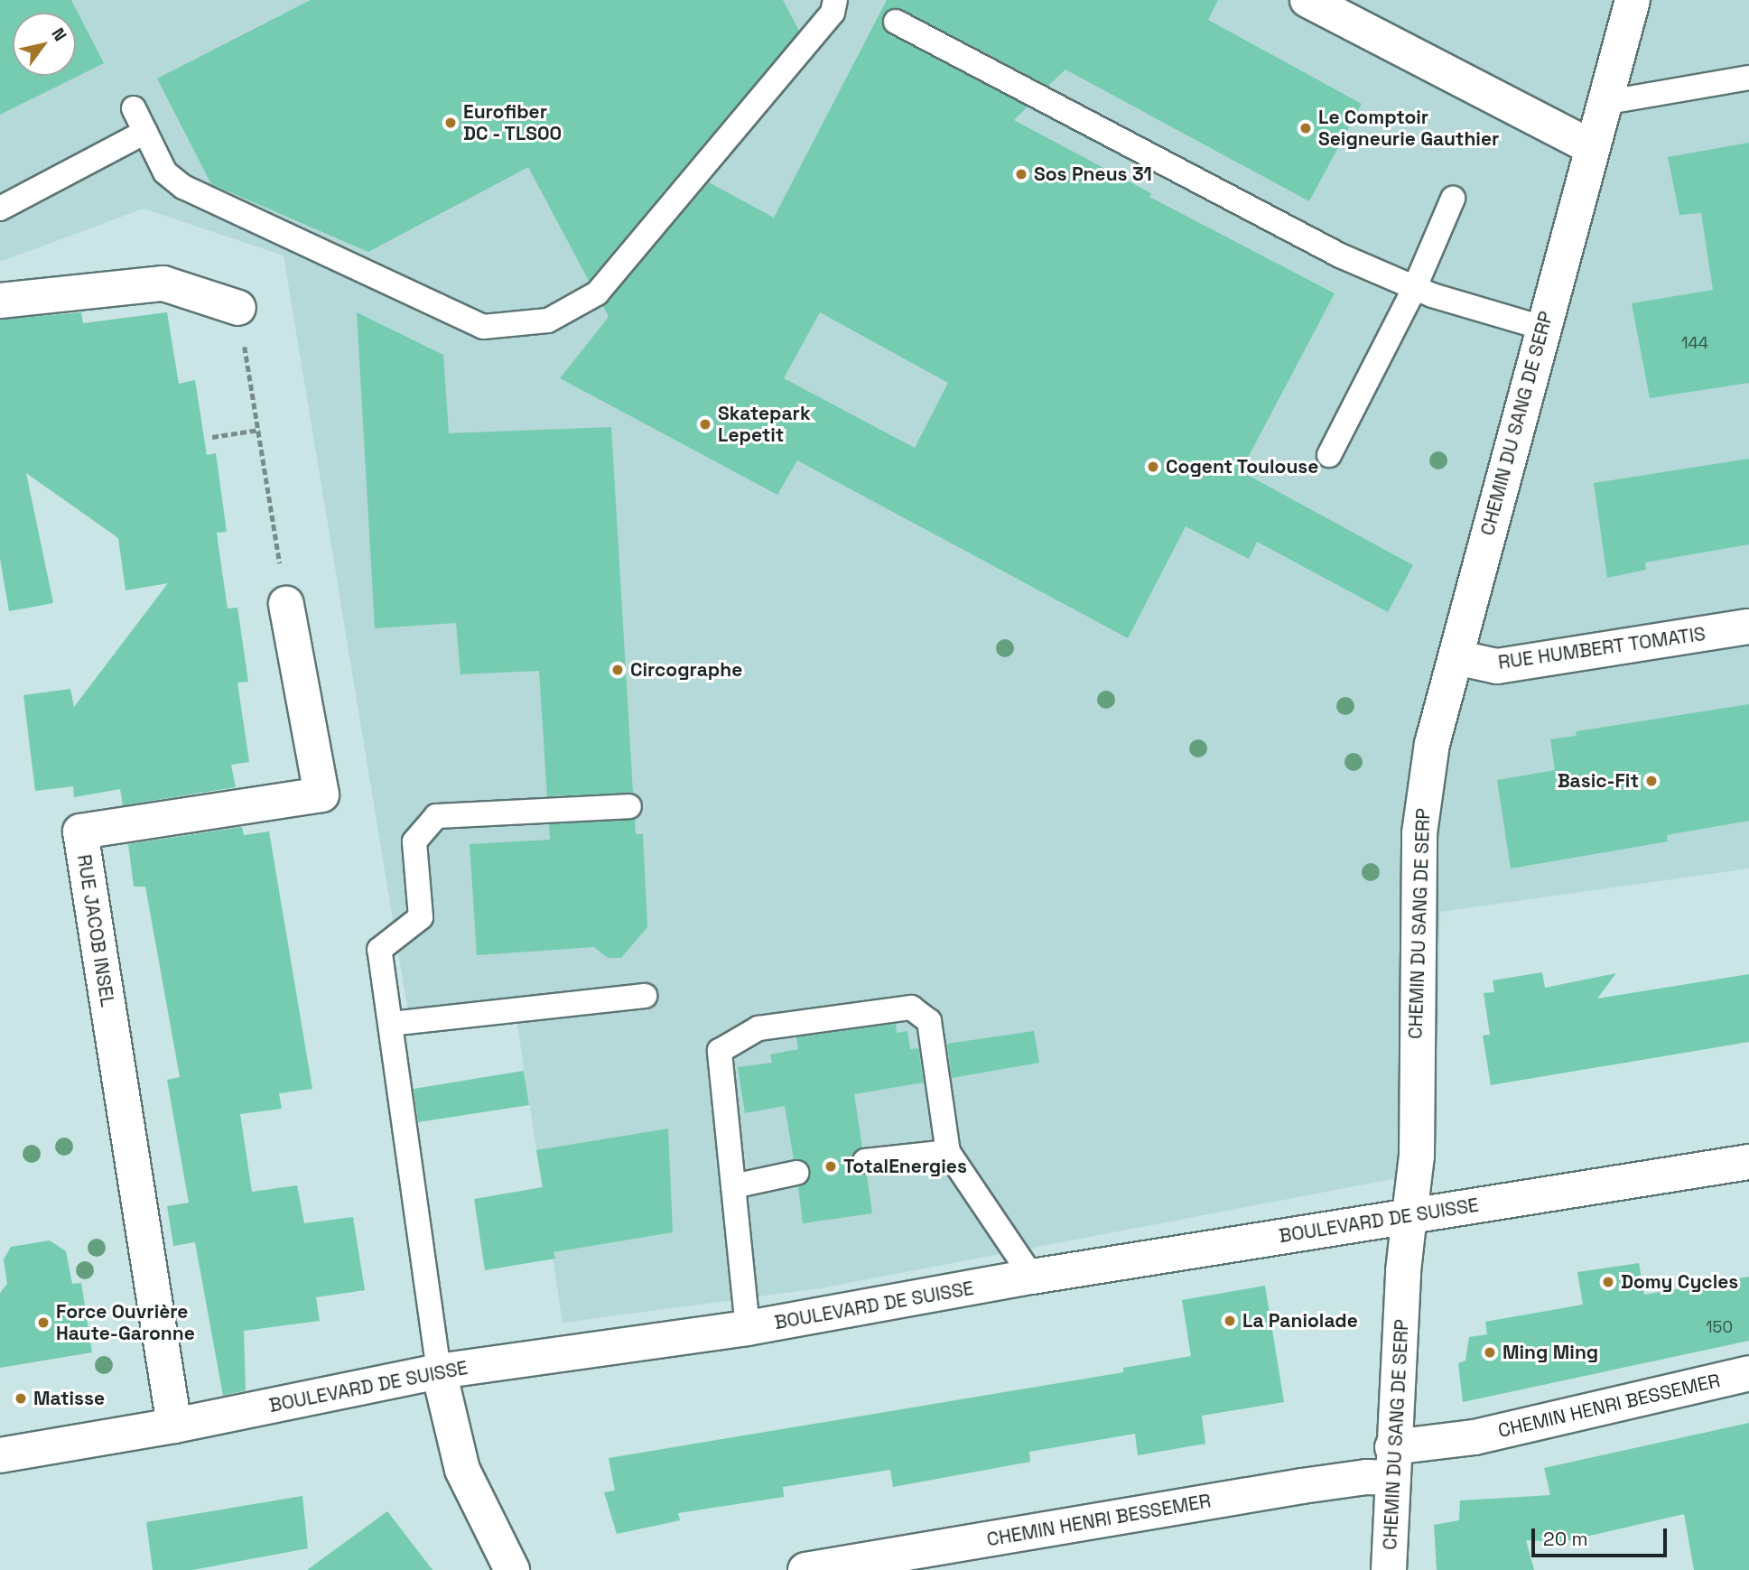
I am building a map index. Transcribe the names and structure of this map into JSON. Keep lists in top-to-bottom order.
{
  "streets": {
    "street": [
      "CHEMIN DU SANG DE SERP",
      "RUE HUMBERT TOMATIS",
      "RUE JACOB INSEL",
      "BOULEVARD DE SUISSE",
      "CHEMIN HENRI BESSEMER"
    ]
  },
  "crossings": [
    ["CHEMIN DU SANG DE SERP", "RUE HUMBERT TOMATIS"],
    ["CHEMIN DU SANG DE SERP", "BOULEVARD DE SUISSE"],
    ["CHEMIN DU SANG DE SERP", "CHEMIN HENRI BESSEMER"],
    ["RUE JACOB INSEL", "BOULEVARD DE SUISSE"]
  ],
  "places": [
    "Eurofiber DC - TLS00",
    "Le Comptoir Seigneurie Gauthier",
    "Sos Pneus 31",
    "Skatepark Lepetit",
    "Cogent Toulouse",
    "Circographe",
    "Basic-Fit",
    "TotalEnergies",
    "Domy Cycles",
    "La Paniolade",
    "Force Ouvrière Haute-Garonne",
    "Ming Ming",
    "Matisse"
  ],
  "house_numbers": ["144", "150"],
  "scale_bar": "20 m",
  "north": "top right"
}
